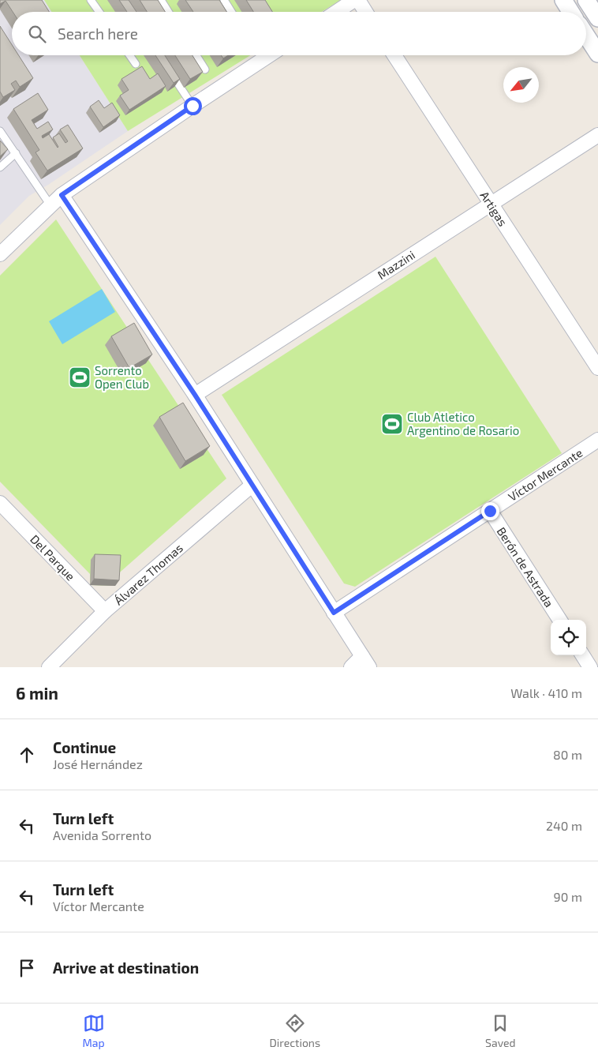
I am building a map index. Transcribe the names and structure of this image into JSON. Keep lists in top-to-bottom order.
{
  "streets": {
    "street": [
      "Artigas",
      "Mazzini",
      "Víctor Mercante",
      "Del Parque",
      "Berón de Astrada",
      "Álvarez Thomas"
    ]
  },
  "crossings": [
    ["Artigas", "Mazzini"],
    ["Víctor Mercante", "Berón de Astrada"],
    ["Del Parque", "Álvarez Thomas"]
  ],
  "places": {
    "sports": ["Sorrento Open Club", "Club Atletico Argentino de Rosario"]
  },
  "north": "bottom left",
  "page": {
    "search": "Search here",
    "heading": ["6 min", "Walk · 410 m"],
    "list": [
      ["Continue", "José Hernández", "80 m"],
      ["Turn left", "Avenida Sorrento", "240 m"],
      ["Turn left", "Víctor Mercante", "90 m"],
      "Arrive at destination"
    ],
    "nav": ["Map", "Directions", "Saved"]
  }
}
